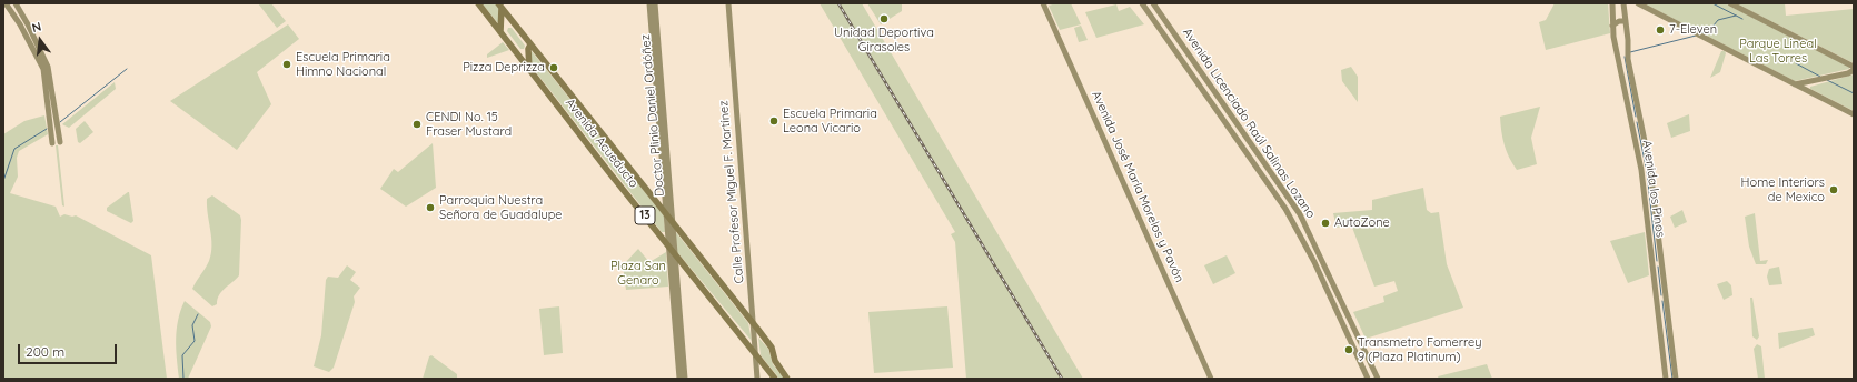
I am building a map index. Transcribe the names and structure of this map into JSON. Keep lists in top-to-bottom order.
{
  "streets": {
    "main road": ["Avenida Acueducto", "13"],
    "street": [
      "Doctor Plinio Daniel Ordóñez",
      "Avenida Licenciado Raúl Salinas Lozano",
      "Avenida José María Morelos y Pavón",
      "Avenida los Pinos",
      "Calle Profesor Miguel F. Martínez"
    ]
  },
  "crossings": [
    ["Doctor Plinio Daniel Ordóñez", "Avenida Acueducto"],
    ["Avenida Acueducto", "Calle Profesor Miguel F. Martínez"]
  ],
  "parks": ["Parque Lineal Las Torres", "Plaza San Genaro"],
  "places": [
    "Unidad Deportiva Girasoles",
    "7-Eleven",
    "Escuela Primaria Himno Nacional",
    "Pizza Deprizza",
    "Escuela Primaria Leona Vicario",
    "CENDI No. 15 Fraser Mustard",
    "Home Interiors de Mexico",
    "Parroquia Nuestra Señora de Guadalupe",
    "AutoZone",
    "Transmetro Fomerrey 9 (Plaza Platinum)"
  ],
  "scale_bar": "200 m",
  "north": "top"
}
